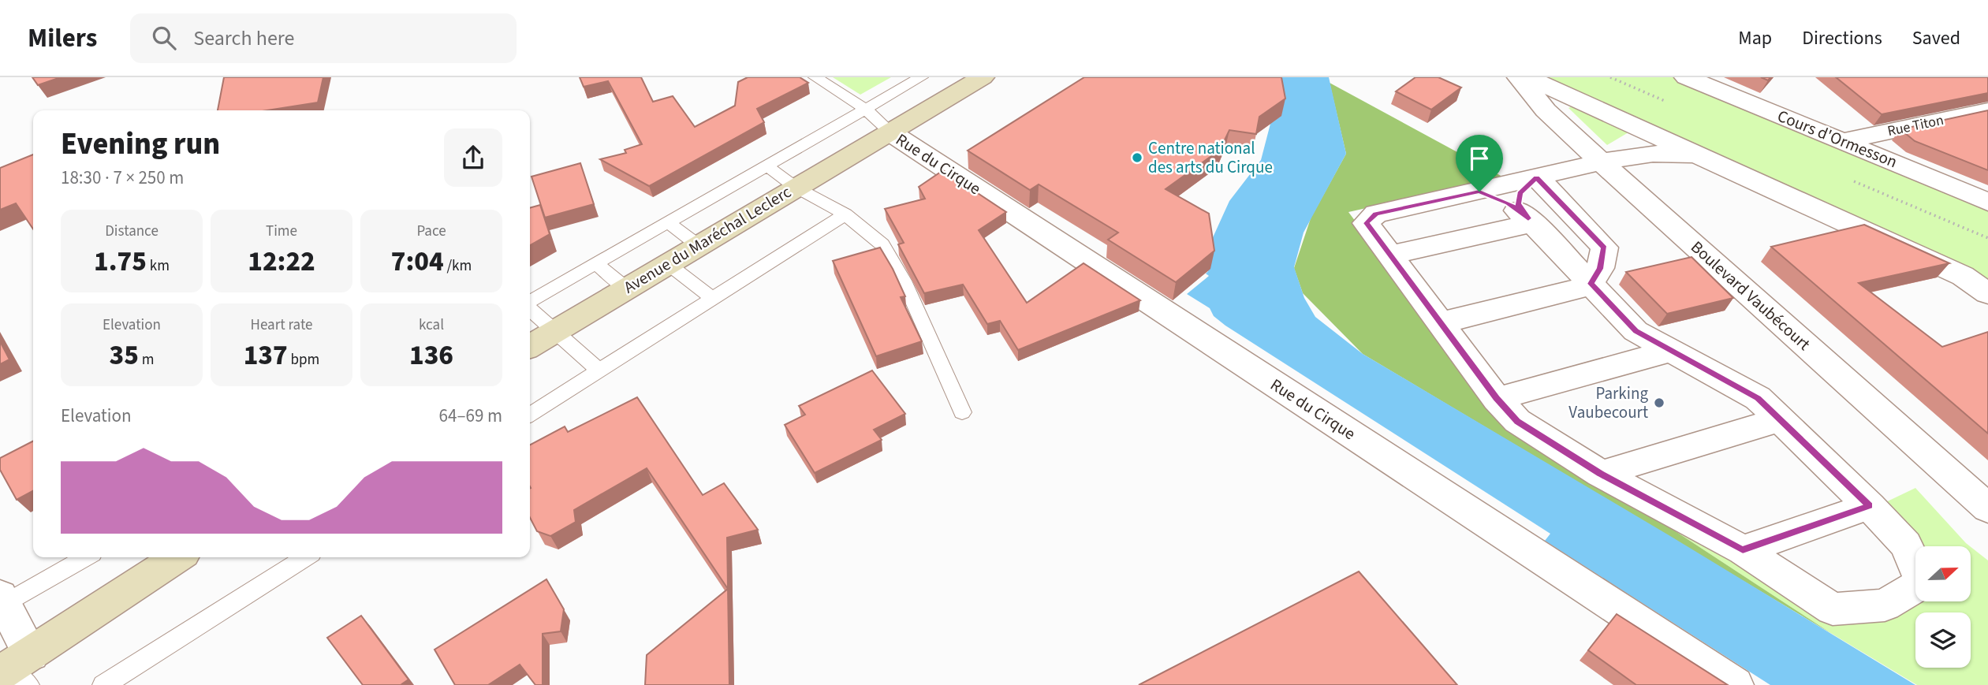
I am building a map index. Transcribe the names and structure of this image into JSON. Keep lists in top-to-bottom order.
{
  "streets": {
    "main road": ["Avenue du Maréchal Leclerc"],
    "street": [
      "Rue Titon",
      "Cours d'Ormesson",
      "Rue du Cirque",
      "Boulevard Vaubécourt"
    ]
  },
  "crossings": [
    ["Rue Titon", "Cours d'Ormesson"],
    ["Rue du Cirque", "Avenue du Maréchal Leclerc"]
  ],
  "places": ["Centre national des arts du Cirque", "Parking Vaubecourt"],
  "north": "right",
  "page": {
    "header": "Milers",
    "search": "Search here",
    "nav": ["Map", "Directions", "Saved"],
    "heading": ["Evening run", "18:30 · 7 × 250 m"],
    "stats": [
      ["Distance", "1.75 km"],
      ["Time", "12:22"],
      ["Pace", "7:04 /km"],
      ["Elevation", "35 m"],
      ["Heart rate", "137 bpm"],
      ["kcal", "136"]
    ],
    "chart": ["Elevation", "64–69 m"]
  }
}
